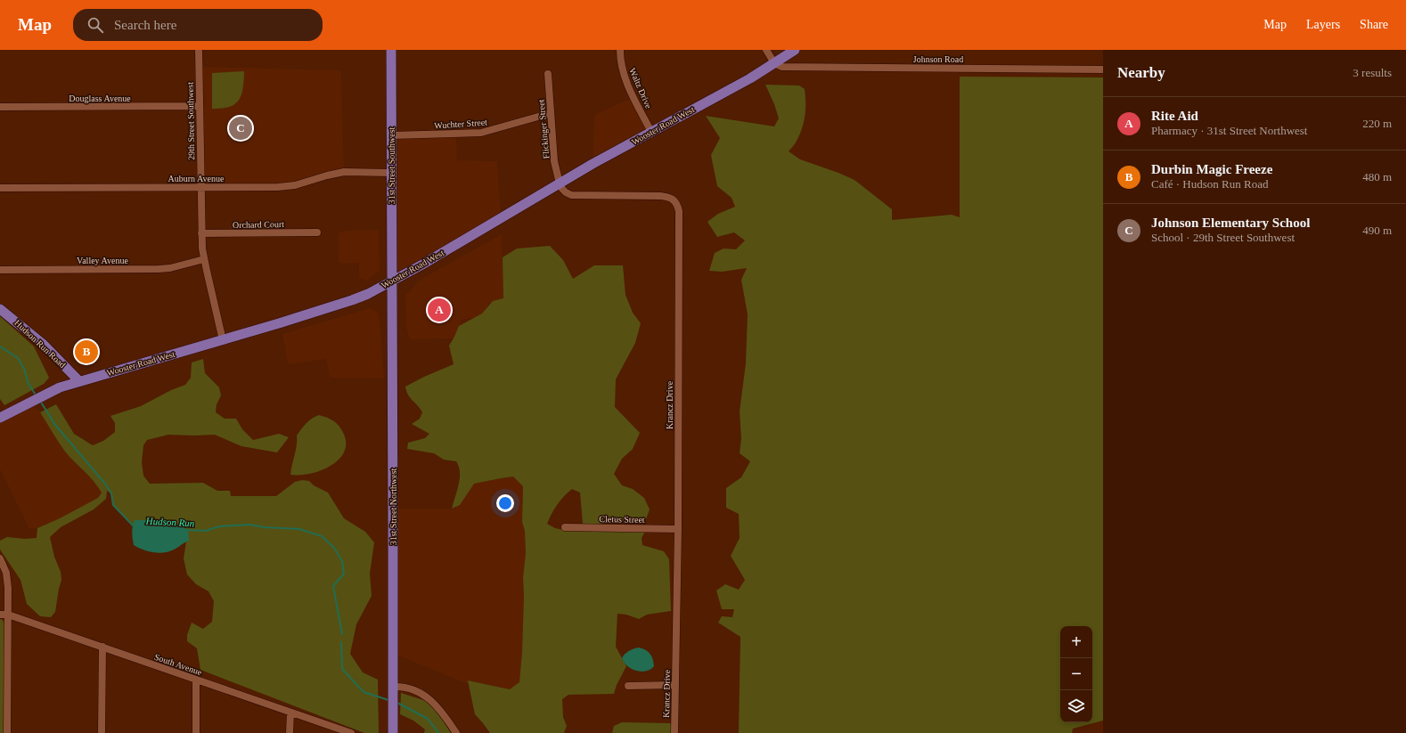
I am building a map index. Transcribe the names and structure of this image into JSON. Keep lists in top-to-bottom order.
{
  "streets": {
    "main road": [
      "Wooster Road West",
      "31st Street Southwest",
      "Hudson Run Road",
      "31st Street Northwest"
    ],
    "street": [
      "Johnson Road",
      "Waltz Drive",
      "Douglass Avenue",
      "29th Street Southwest",
      "Wuchter Street",
      "Flickinger Street",
      "Auburn Avenue",
      "Orchard Court",
      "Valley Avenue",
      "Krancz Drive",
      "Cletus Street",
      "South Avenue"
    ]
  },
  "crossings": [
    ["Johnson Road", "Wooster Road West"],
    ["Waltz Drive", "Wooster Road West"],
    ["Douglass Avenue", "29th Street Southwest"],
    ["29th Street Southwest", "Wooster Road West"],
    ["29th Street Southwest", "Auburn Avenue"],
    ["29th Street Southwest", "Orchard Court"],
    ["29th Street Southwest", "Valley Avenue"],
    ["Wuchter Street", "Flickinger Street"],
    ["Wuchter Street", "31st Street Southwest"],
    ["Wooster Road West", "Flickinger Street"],
    ["Wooster Road West", "31st Street Southwest"],
    ["Wooster Road West", "Hudson Run Road"],
    ["Wooster Road West", "Krancz Drive"],
    ["Wooster Road West", "31st Street Northwest"],
    ["Flickinger Street", "Krancz Drive"],
    ["31st Street Southwest", "Auburn Avenue"],
    ["31st Street Southwest", "31st Street Northwest"],
    ["Krancz Drive", "Cletus Street"]
  ],
  "water": ["Hudson Run"],
  "page": {
    "header": "Map",
    "search": "Search here",
    "nav": ["Map", "Layers", "Share"],
    "heading": ["Nearby", "3 results"],
    "list": [
      {
        "mark": "A",
        "name": "Rite Aid",
        "note": "Pharmacy · 31st Street Northwest",
        "value": "220 m"
      },
      {
        "mark": "B",
        "name": "Durbin Magic Freeze",
        "note": "Café · Hudson Run Road",
        "value": "480 m"
      },
      {
        "mark": "C",
        "name": "Johnson Elementary School",
        "note": "School · 29th Street Southwest",
        "value": "490 m"
      }
    ],
    "pins": ["C", "A", "B"],
    "map_buttons": ["+", "−"]
  }
}
